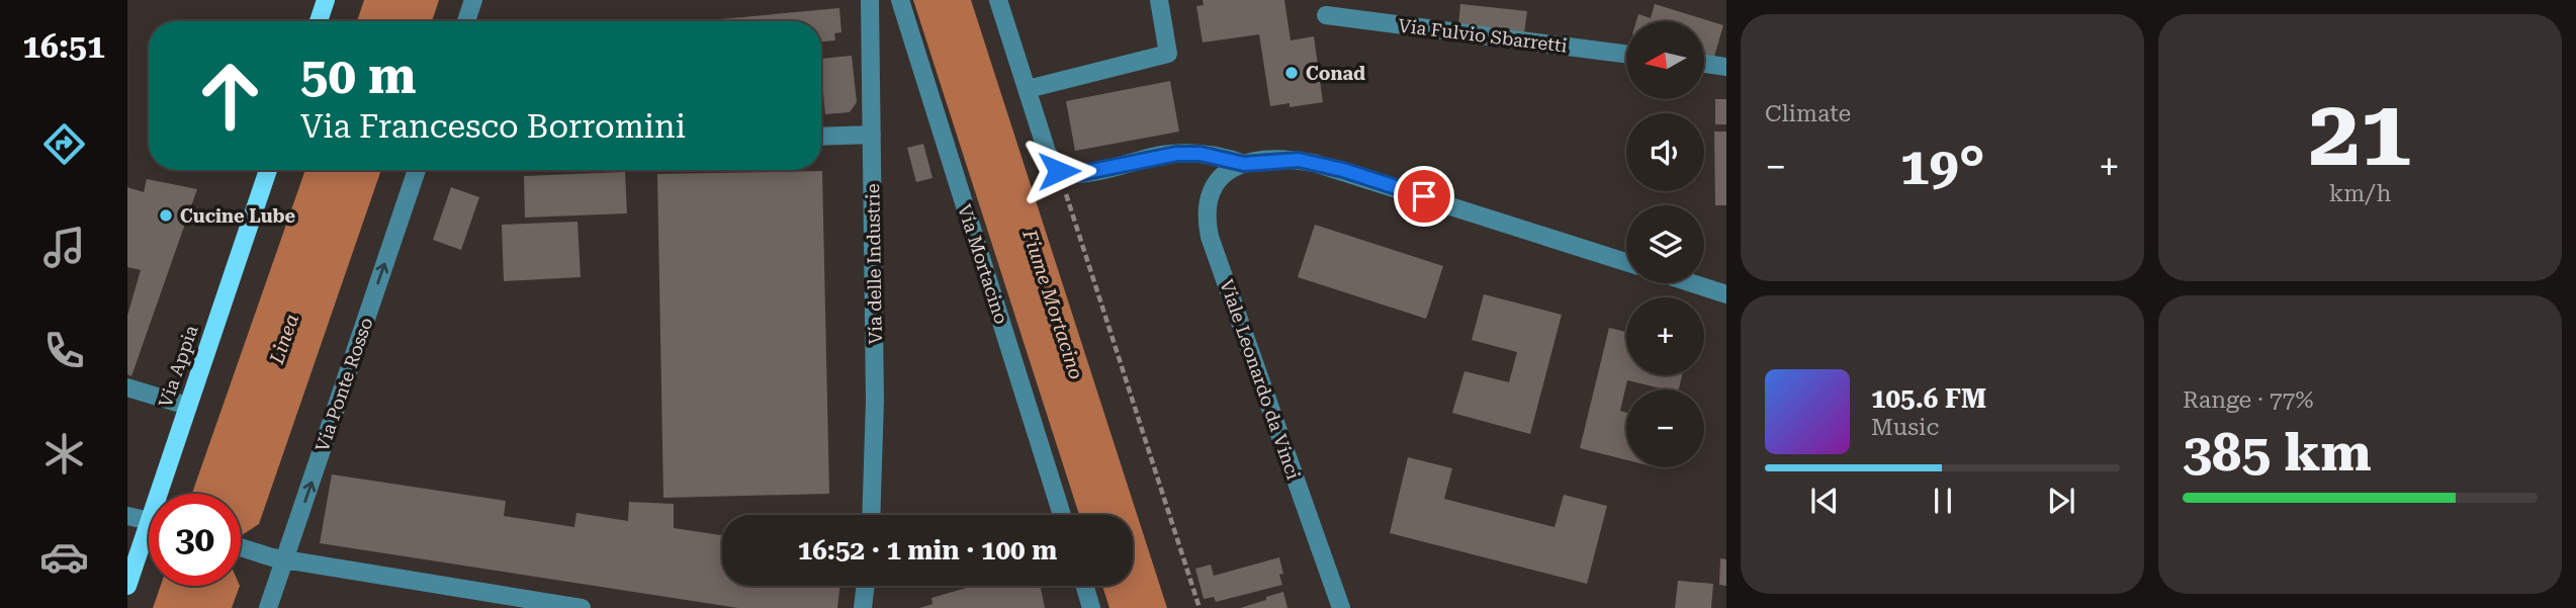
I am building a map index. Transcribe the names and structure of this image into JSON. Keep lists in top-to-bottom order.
{
  "streets": {
    "main road": ["Via Appia"],
    "street": [
      "Via Fulvio Sbarretti",
      "Via delle Industrie",
      "Via Mortacino",
      "Viale Leonardo da Vinci",
      "Via Ponte Rosso"
    ]
  },
  "one_way": ["Via Ponte Rosso"],
  "water": ["Fiume Mortacino", "Linea"],
  "places": ["Conad", "Cucine Lube"],
  "north": "left",
  "page": {
    "tabs": "16:51",
    "tile": [
      "Climate",
      ["21", "km/h"],
      ["Range · 77%", "385 km"]
    ],
    "map_buttons": ["+", "−"],
    "turn": ["50 m", "Via Francesco Borromini"],
    "heat": ["−", "19°", "+"],
    "song": ["105.6 FM", "Music"],
    "limit": "30",
    "trip": "16:52 · 1 min · 100 m"
  }
}
